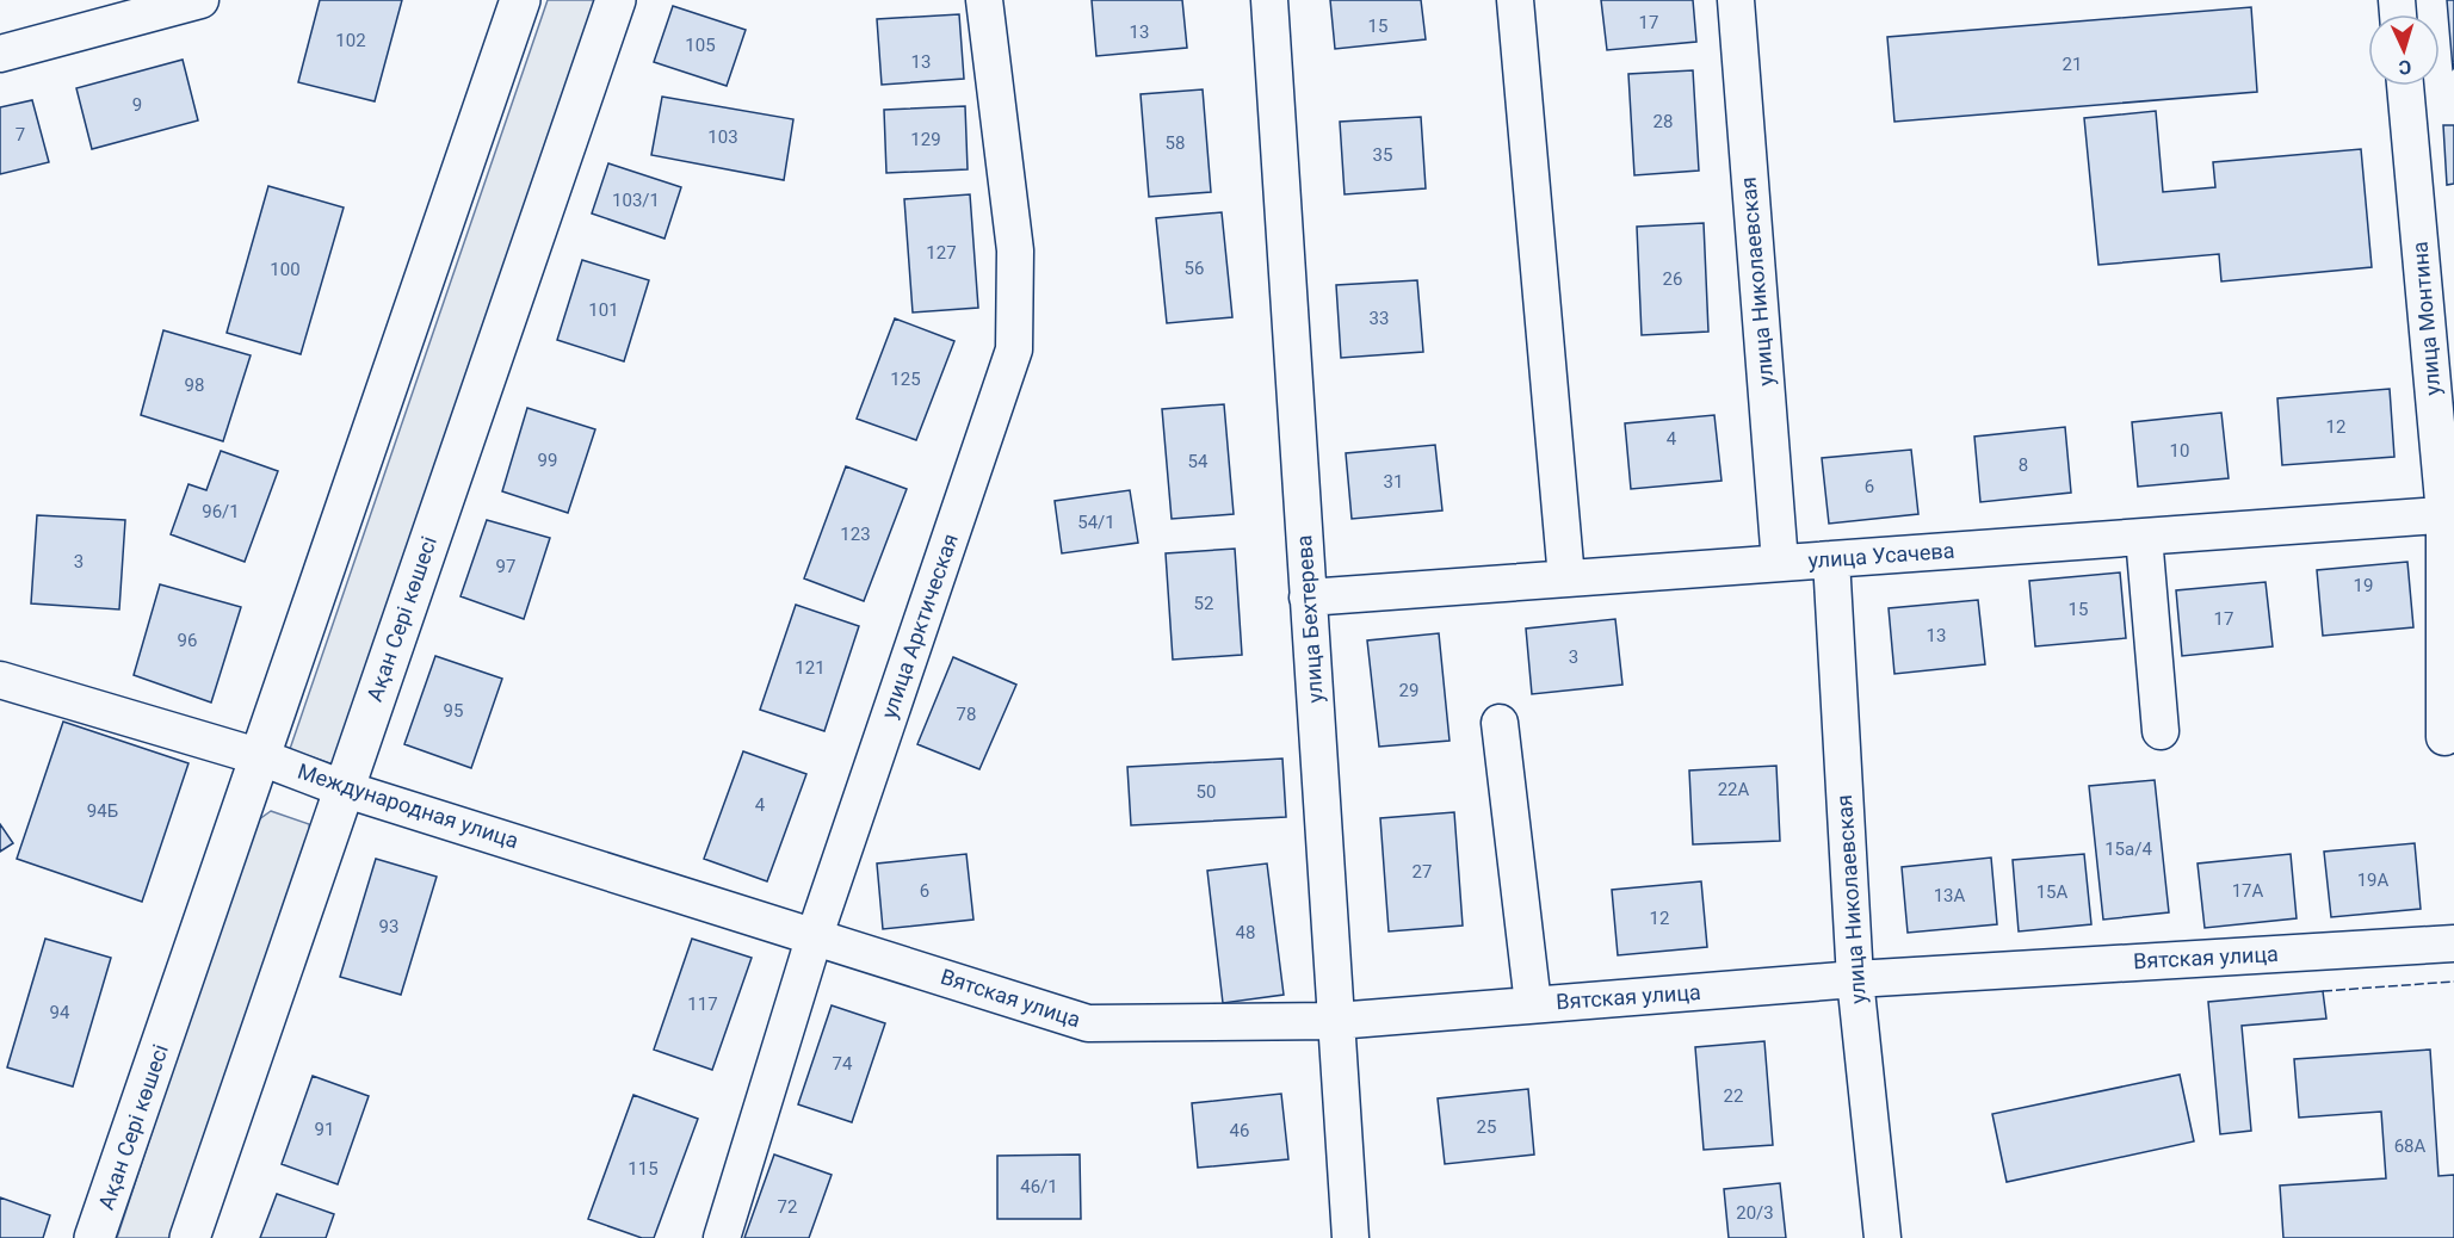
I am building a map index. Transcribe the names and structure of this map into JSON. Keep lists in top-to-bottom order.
{
  "streets": {
    "street": [
      "улица Николаевская",
      "улица Монтина",
      "улица Усачева",
      "Ақан Сері көшесі",
      "улица Бехтерева",
      "улица Арктическая",
      "Международная улица",
      "Вятская улица"
    ]
  },
  "crossings": [
    ["улица Николаевская", "улица Усачева"],
    ["улица Николаевская", "Вятская улица"],
    ["улица Монтина", "улица Усачева"],
    ["улица Усачева", "улица Бехтерева"],
    ["Ақан Сері көшесі", "Международная улица"],
    ["улица Бехтерева", "Вятская улица"],
    ["улица Арктическая", "Международная улица"],
    ["улица Арктическая", "Вятская улица"],
    ["Международная улица", "Вятская улица"]
  ],
  "house_numbers": [
    "17",
    "15",
    "13",
    "102",
    "105",
    "13",
    "21",
    "9",
    "28",
    "7",
    "103",
    "129",
    "58",
    "35",
    "103/1",
    "127",
    "56",
    "100",
    "26",
    "101",
    "33",
    "125",
    "98",
    "12",
    "4",
    "10",
    "99",
    "54",
    "8",
    "31",
    "6",
    "96/1",
    "54/1",
    "123",
    "3",
    "97",
    "19",
    "52",
    "15",
    "17",
    "13",
    "96",
    "3",
    "121",
    "29",
    "95",
    "78",
    "22А",
    "50",
    "4",
    "94Б",
    "15а/4",
    "27",
    "19А",
    "6",
    "17А",
    "15А",
    "13А",
    "12",
    "93",
    "48",
    "117",
    "94",
    "74",
    "22",
    "25",
    "91",
    "46",
    "68А",
    "115",
    "46/1",
    "72",
    "20/3"
  ],
  "north": "bottom"
}
